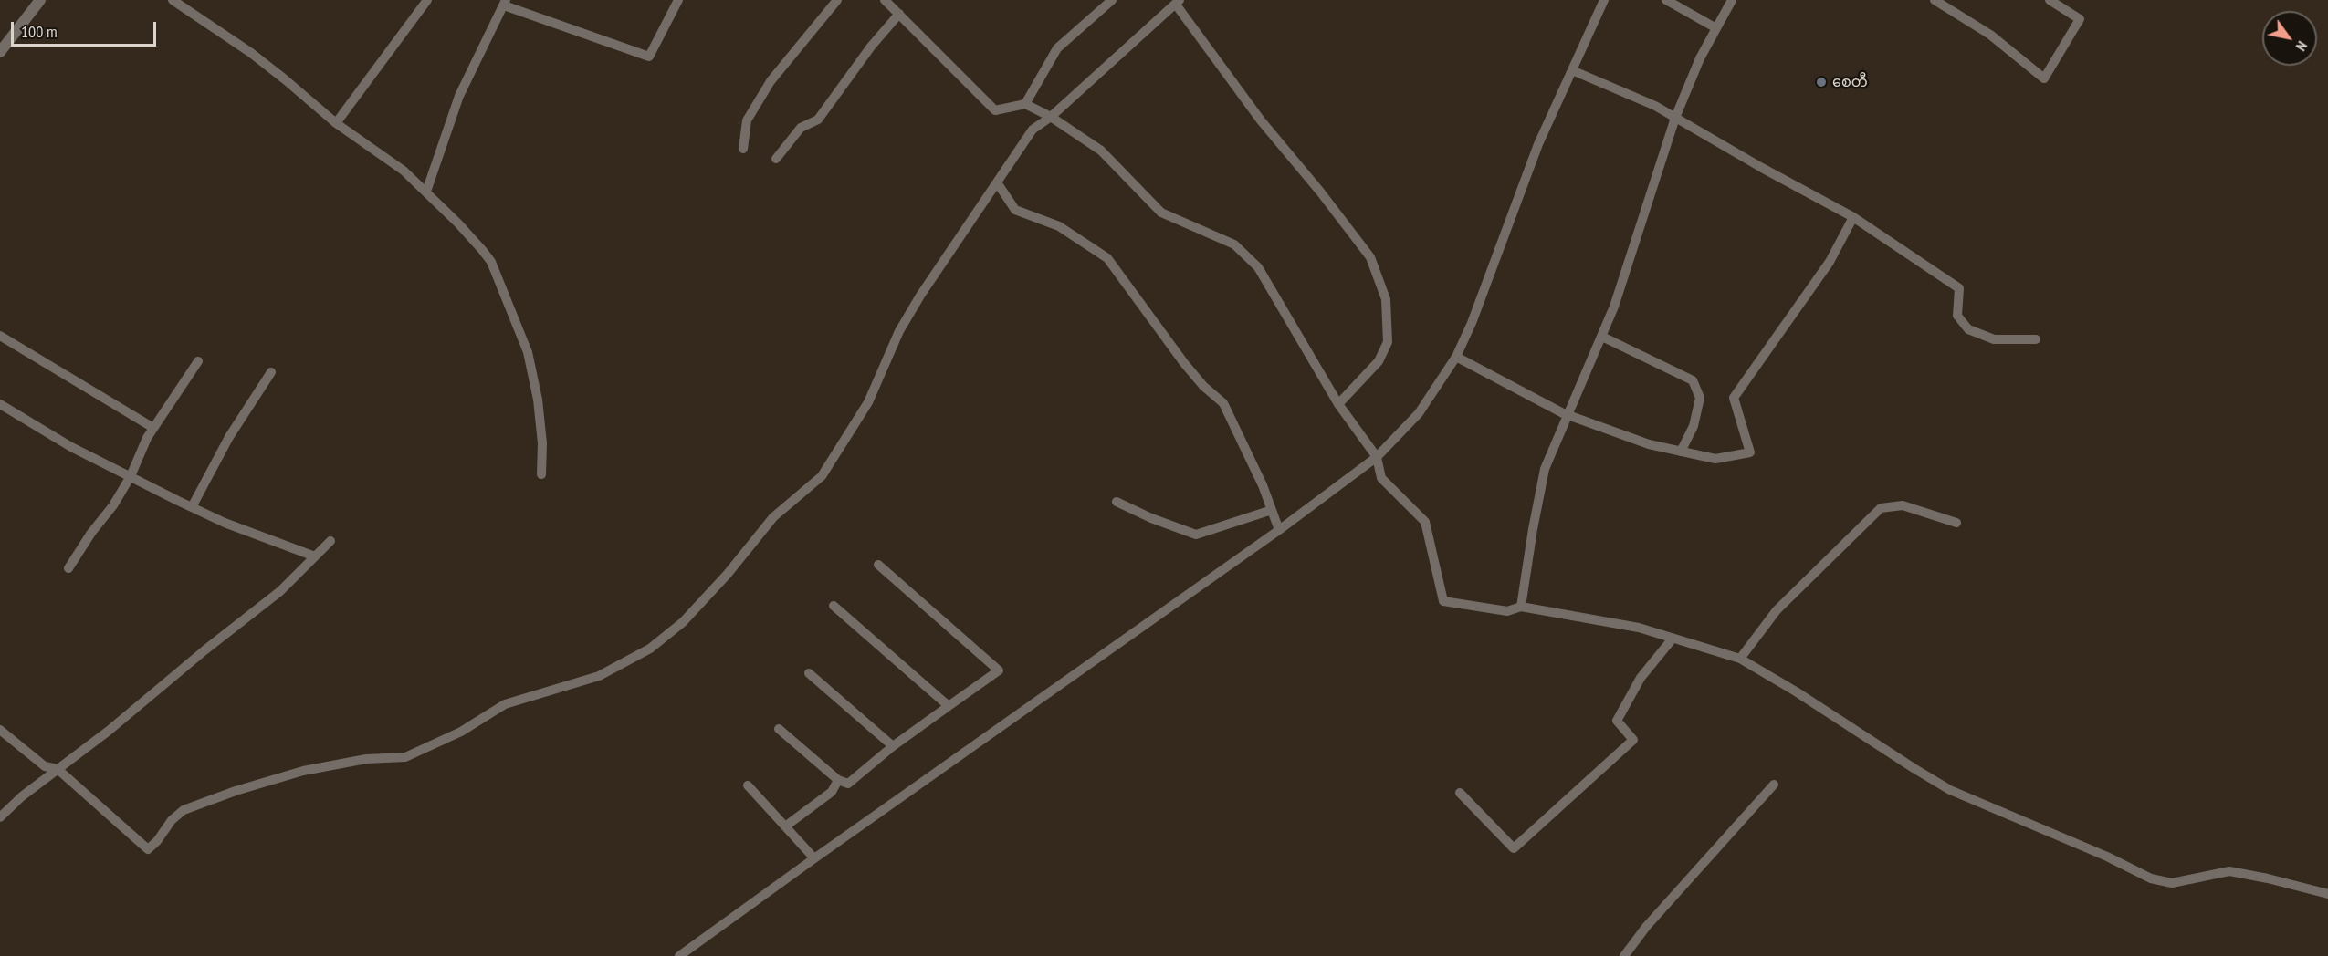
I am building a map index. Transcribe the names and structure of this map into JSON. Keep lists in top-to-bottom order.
{
  "places": ["စေတီ"],
  "scale_bar": "100 m",
  "north": "bottom right"
}
